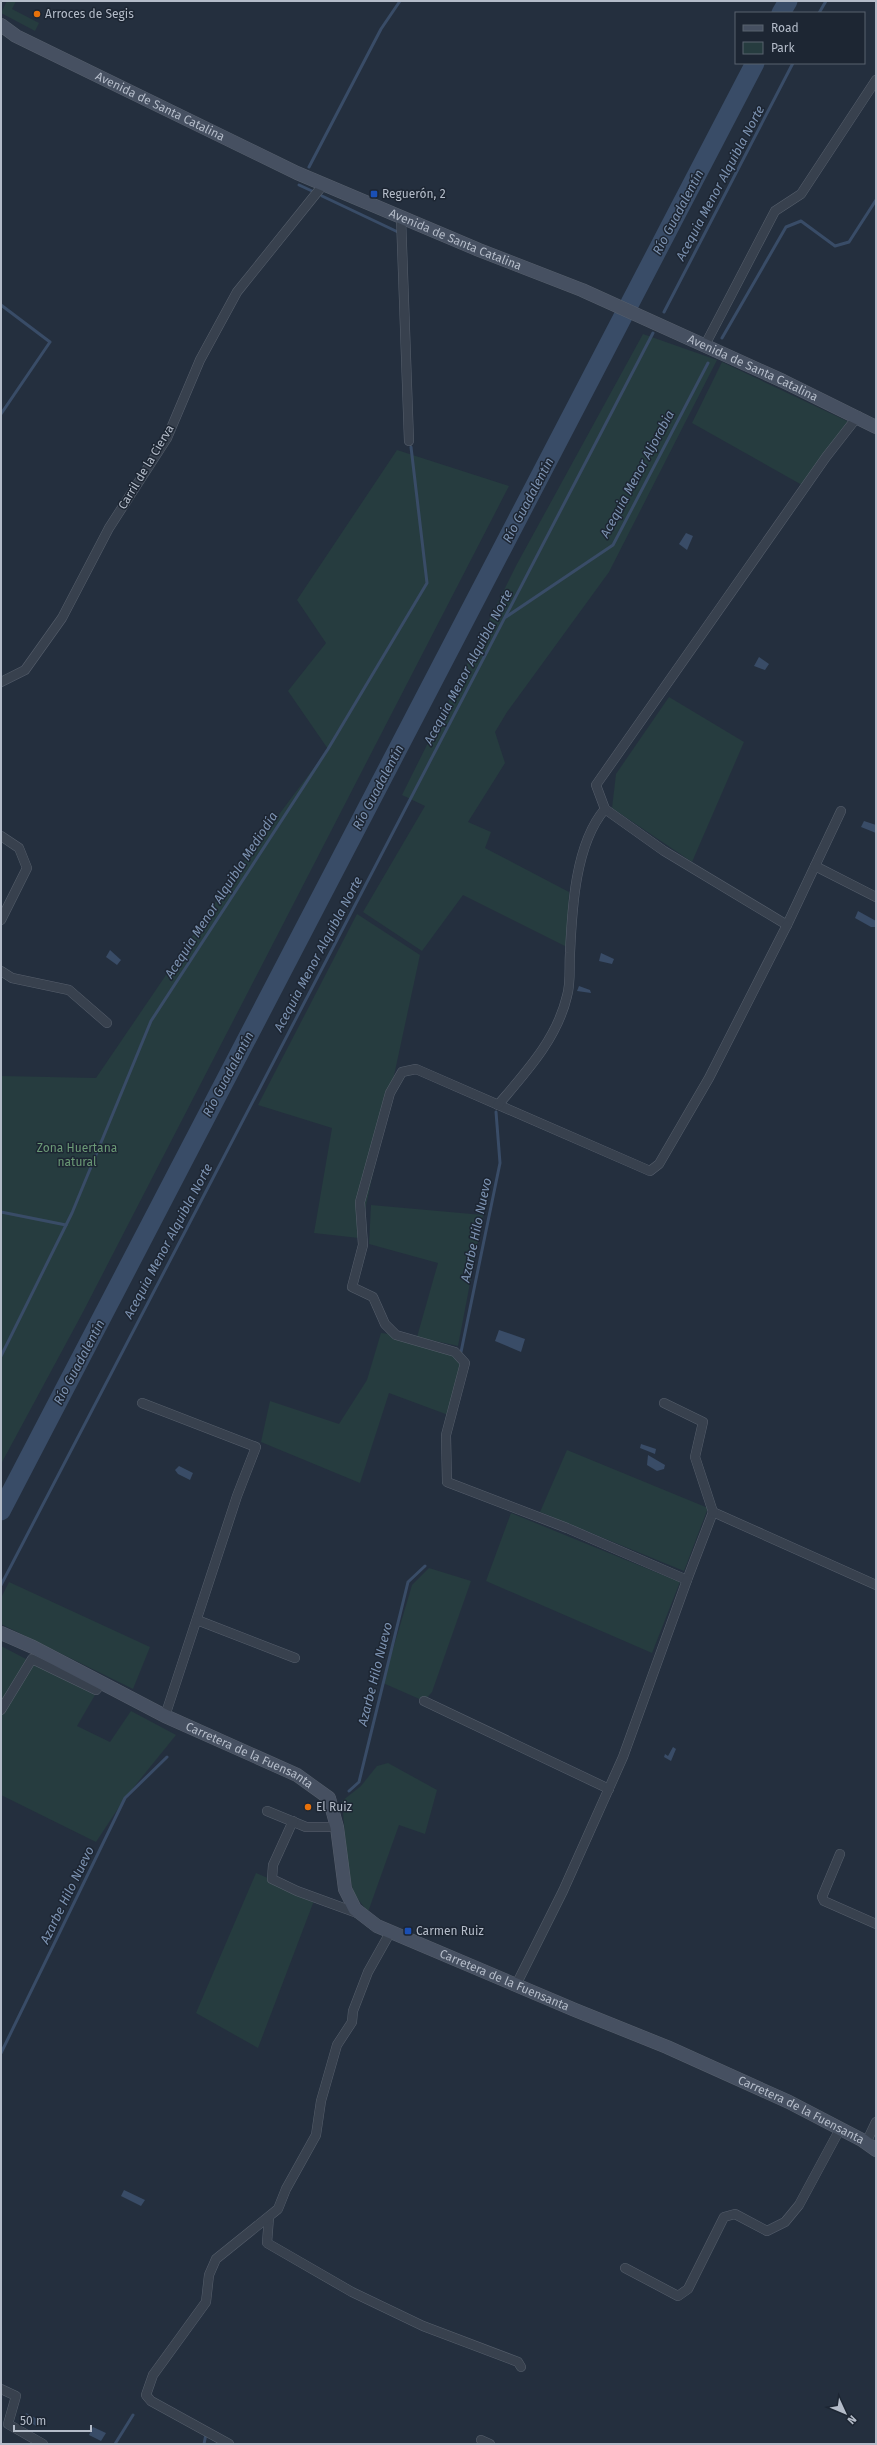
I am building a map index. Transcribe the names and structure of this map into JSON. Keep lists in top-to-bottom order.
{
  "streets": {
    "main road": ["Avenida de Santa Catalina", "Carretera de la Fuensanta"],
    "street": ["Carril de la Cierva"]
  },
  "crossings": [
    ["Avenida de Santa Catalina", "Carril de la Cierva"]
  ],
  "water": [
    "Acequia Menor Alquibla Norte",
    "Río Guadalentín",
    "Acequia Menor Aljorabia",
    "Acequia Menor Alquibla Mediodía",
    "Azarbe Hilo Nuevo"
  ],
  "parks": ["Zona Huertana natural"],
  "places": {
    "other": ["Arroces de Segis", "El Ruiz"],
    "transit": ["Reguerón, 2", "Carmen Ruiz"]
  },
  "legend": ["Road", "Park"],
  "scale_bar": "50 m",
  "north": "bottom right"
}
